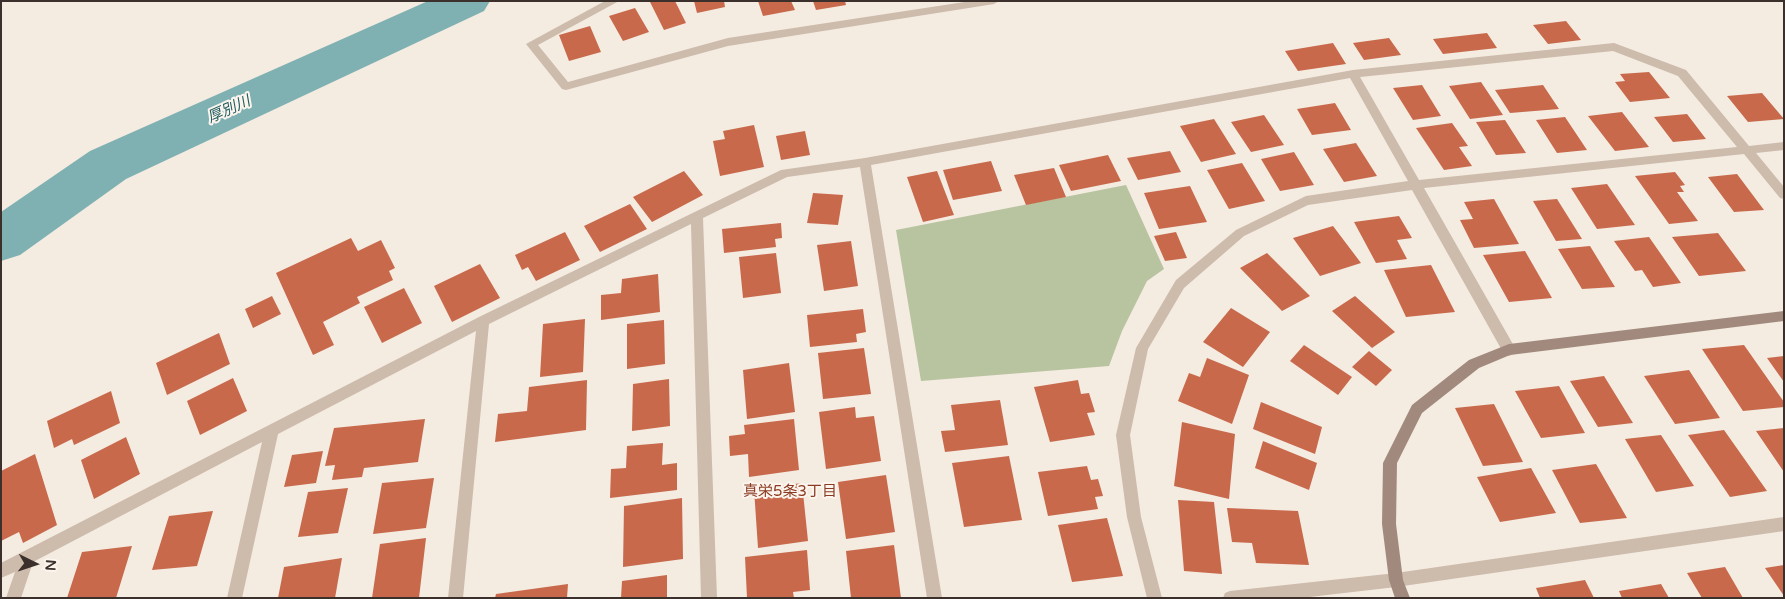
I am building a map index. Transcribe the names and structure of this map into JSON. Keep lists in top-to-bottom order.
{
  "districts": ["真栄5条3丁目"],
  "water": ["厚別川"],
  "north": "right"
}
